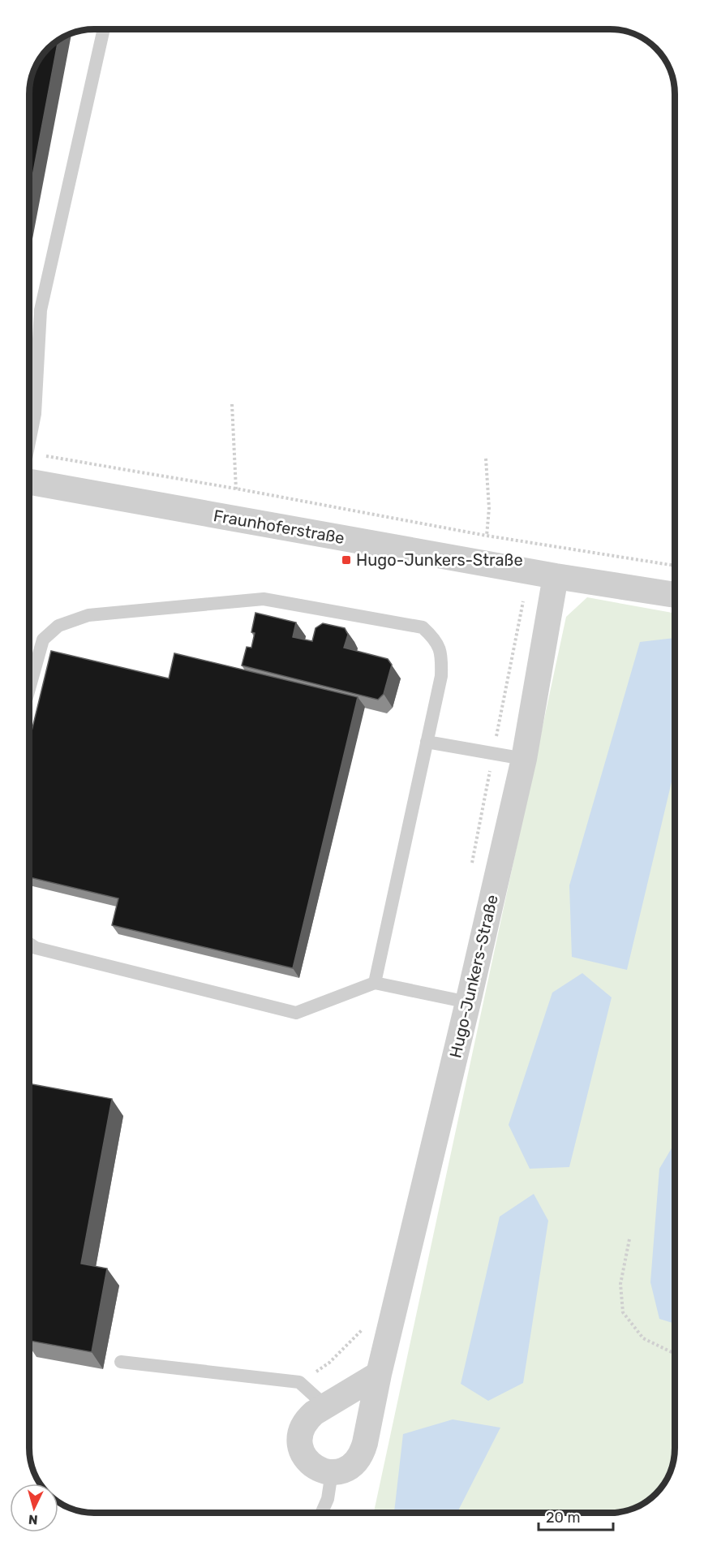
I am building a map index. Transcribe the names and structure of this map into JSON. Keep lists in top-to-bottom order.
{
  "streets": {
    "street": ["Fraunhoferstraße", "Hugo-Junkers-Straße"]
  },
  "crossings": [
    ["Fraunhoferstraße", "Hugo-Junkers-Straße"]
  ],
  "places": {
    "transit": ["Hugo-Junkers-Straße"]
  },
  "scale_bar": "20 m",
  "north": "bottom"
}
